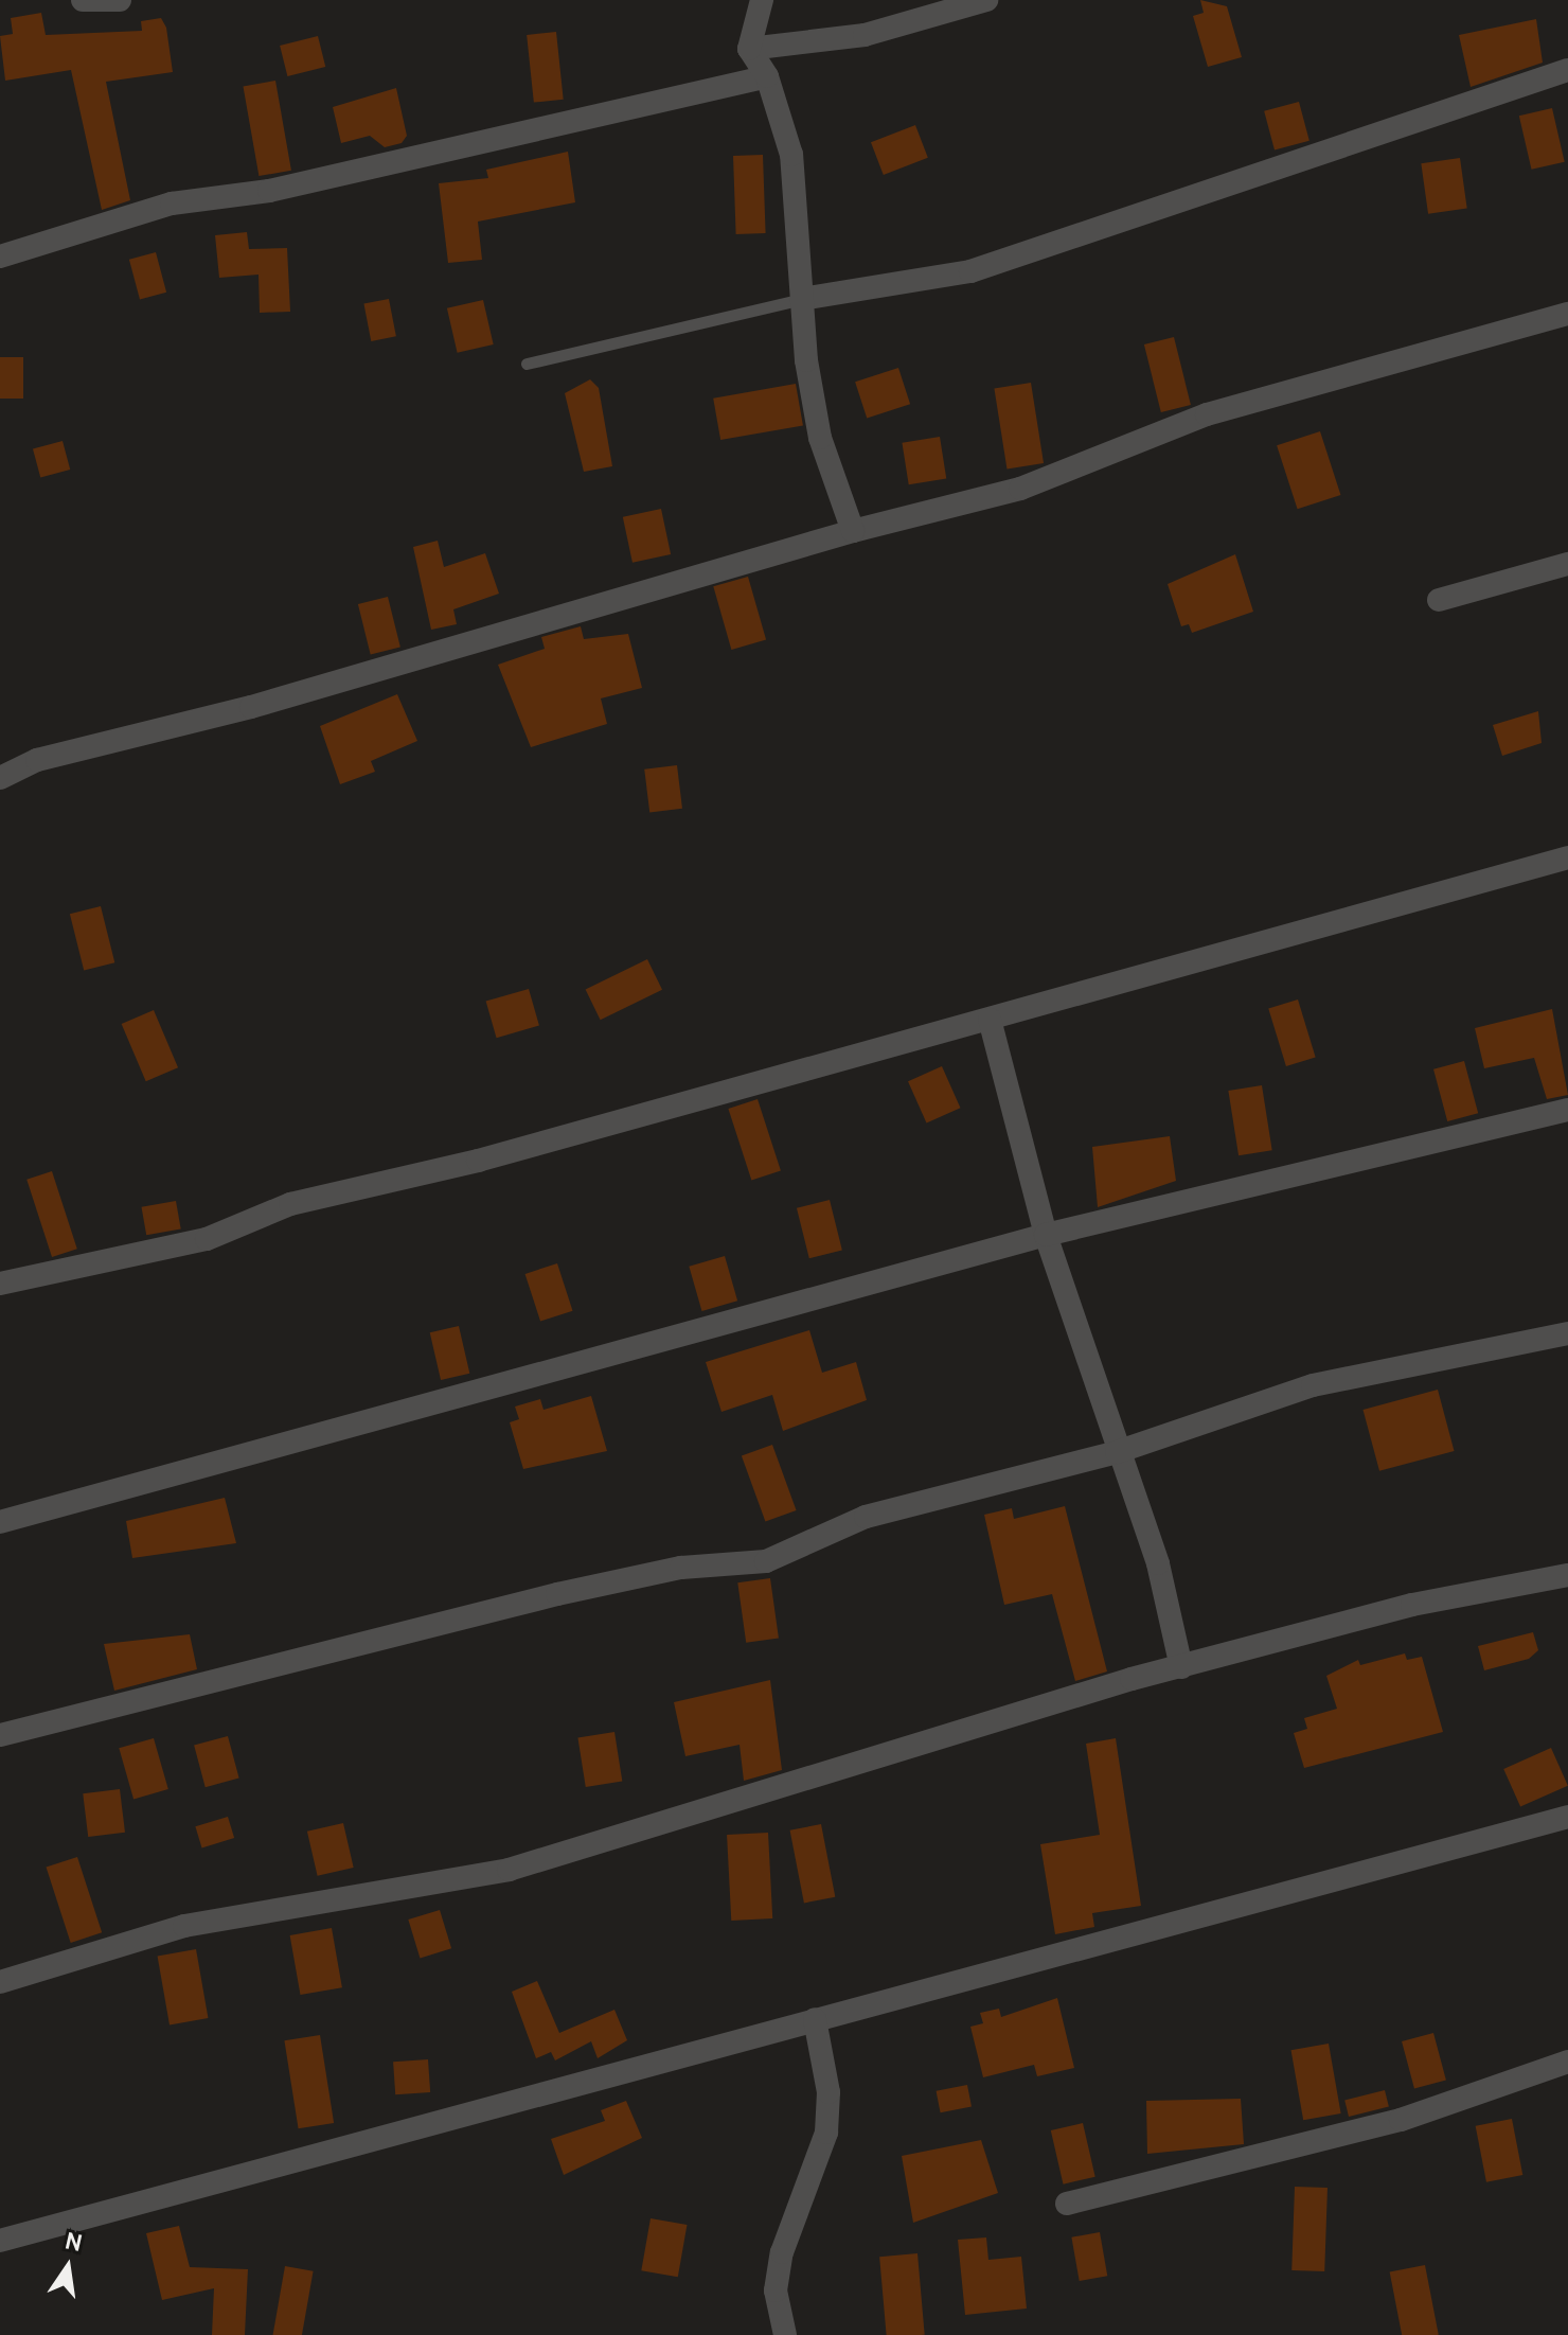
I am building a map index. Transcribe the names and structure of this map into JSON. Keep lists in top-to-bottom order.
{
  "north": "top"
}
